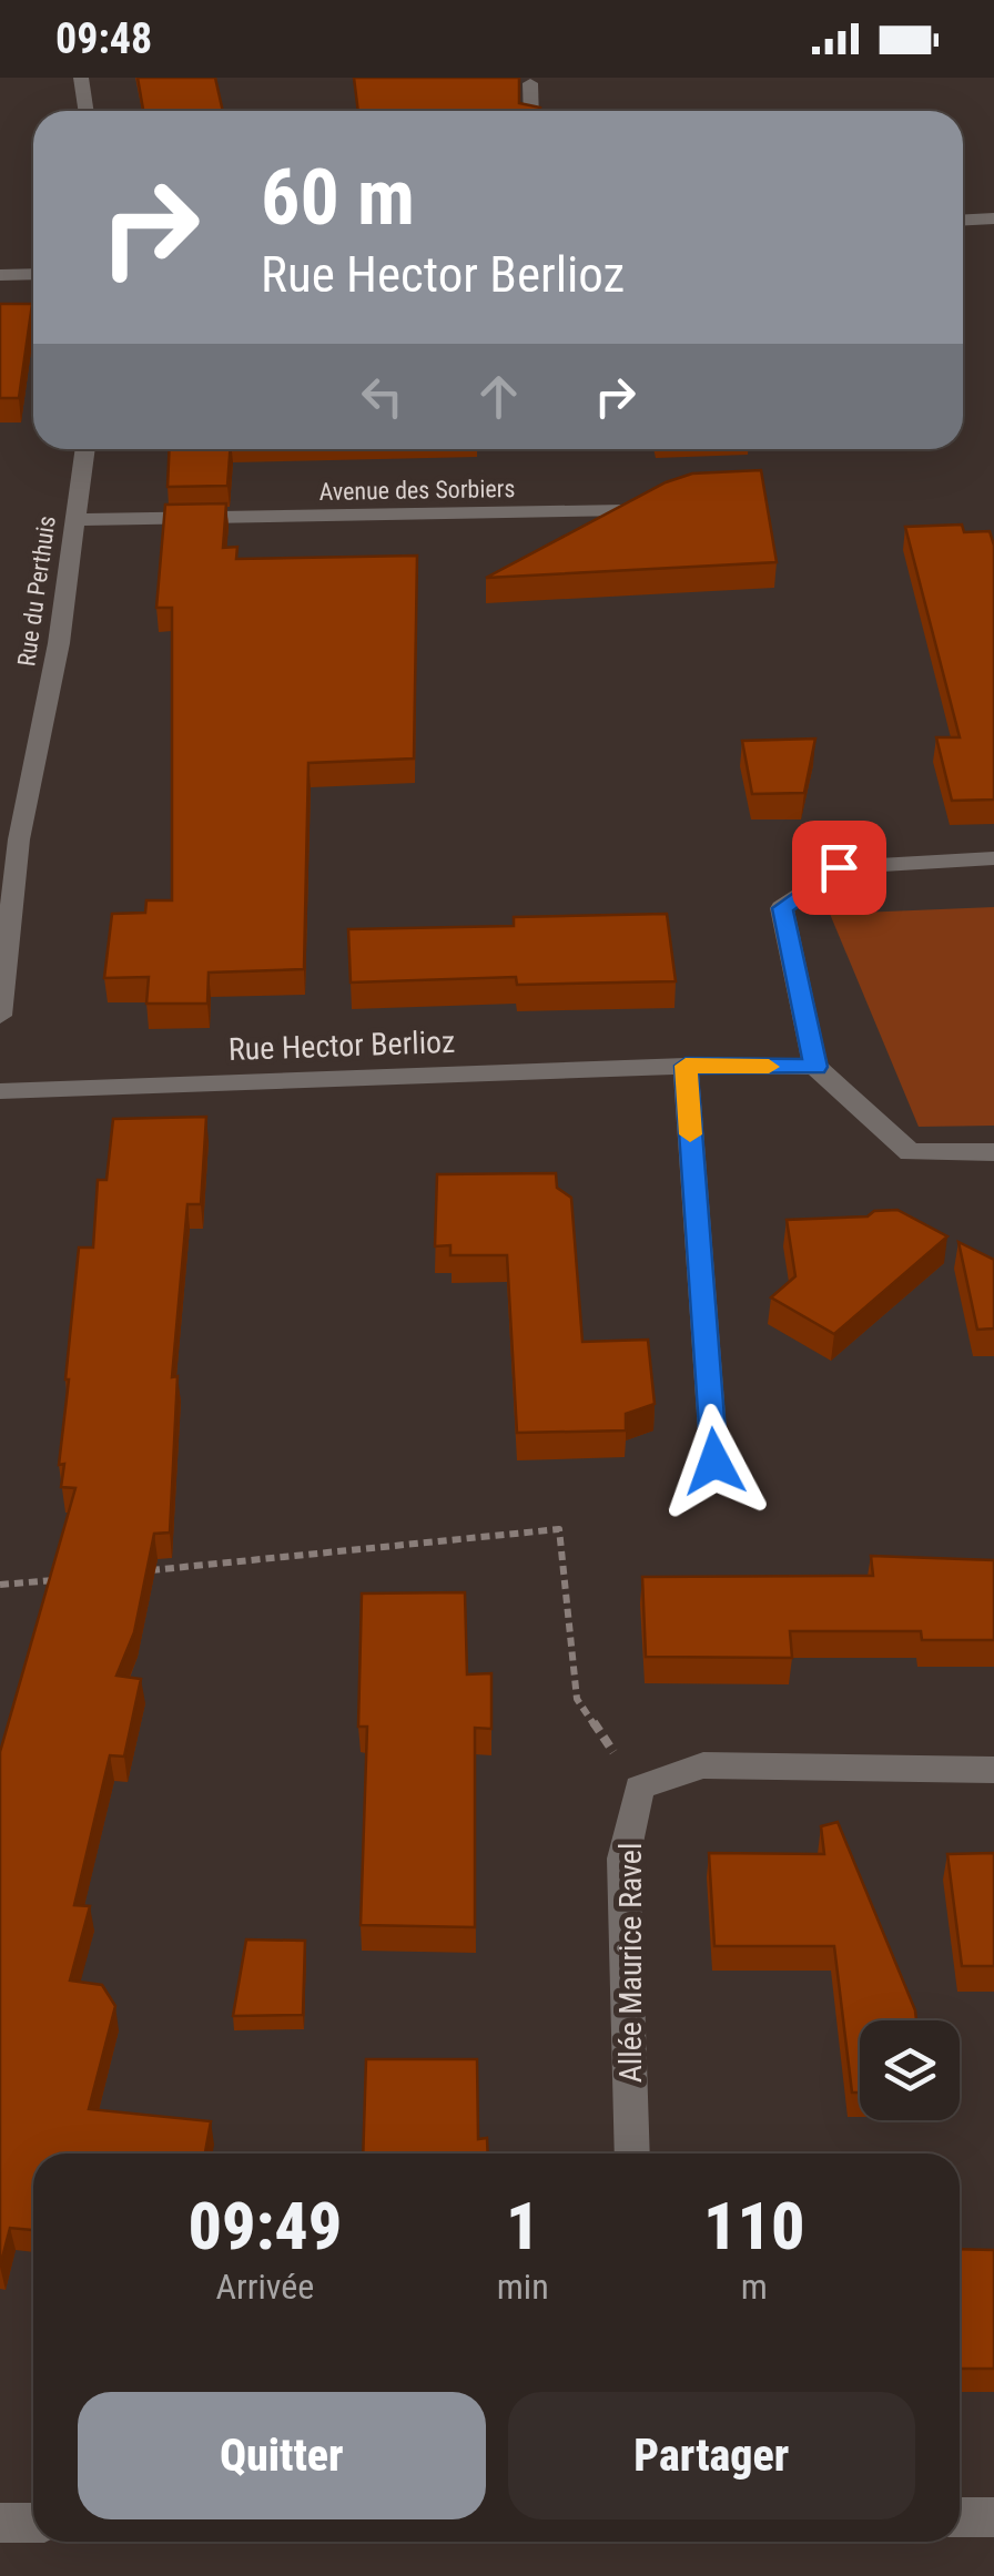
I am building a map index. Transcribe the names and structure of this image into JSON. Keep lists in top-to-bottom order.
{
  "streets": {
    "street": [
      "Avenue des Sorbiers",
      "Rue du Perthuis",
      "Rue Hector Berlioz",
      "Allée Maurice Ravel"
    ]
  },
  "crossings": [
    ["Avenue des Sorbiers", "Rue du Perthuis"]
  ],
  "page": {
    "status": "09:48",
    "turn": ["60 m", "Rue Hector Berlioz"],
    "eta": [
      "09:49",
      "Arrivée",
      "1",
      "min",
      "110",
      "m"
    ],
    "buttons": ["Quitter", "Partager"]
  }
}
